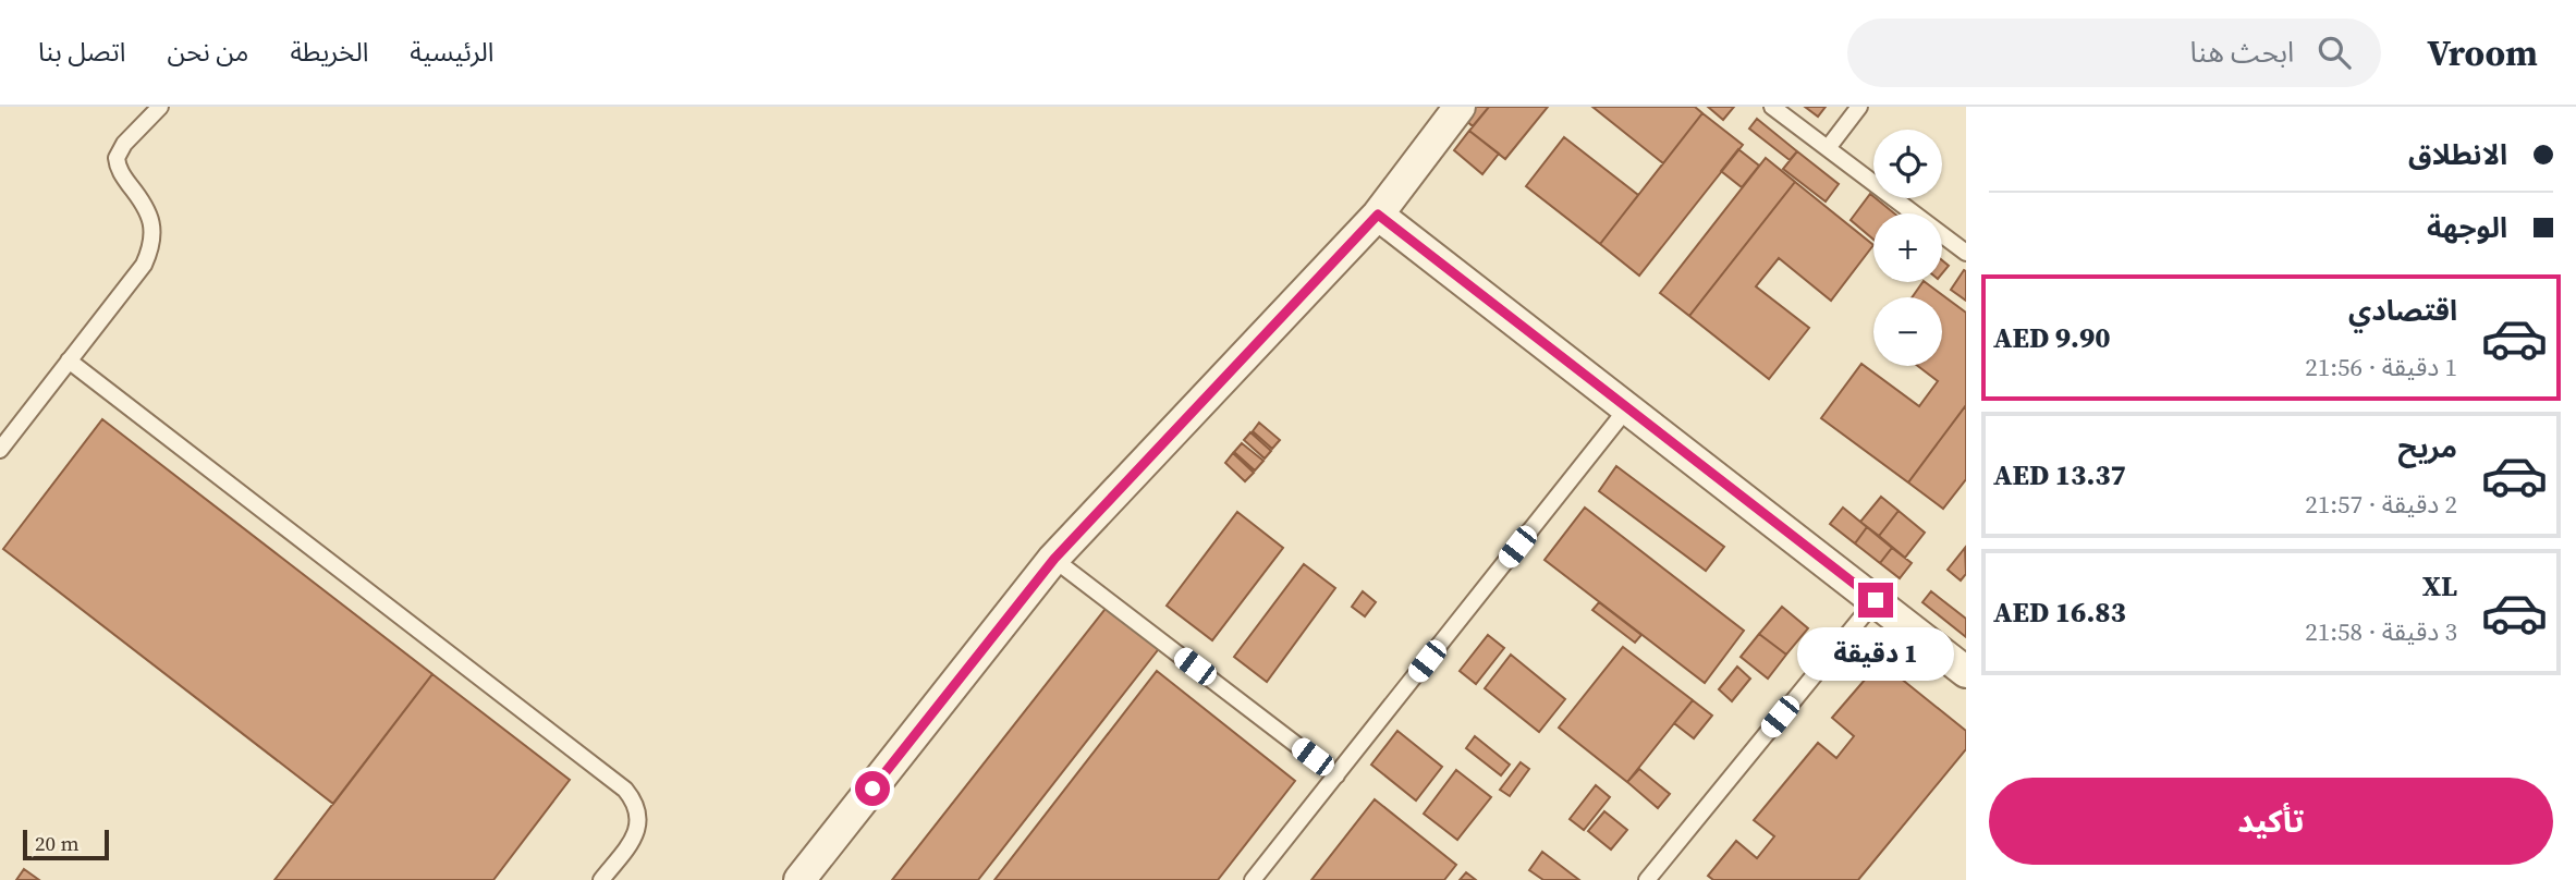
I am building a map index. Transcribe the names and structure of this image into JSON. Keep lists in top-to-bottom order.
{
  "scale_bar": "20 m",
  "page": {
    "header": "Vroom",
    "search": "ابحث هنا",
    "nav": [
      "الرئيسية",
      "الخريطة",
      "من نحن",
      "اتصل بنا"
    ],
    "banner": ["الانطلاق", "الوجهة"],
    "map_buttons": ["+", "−"],
    "list": [
      {
        "name": "اقتصادي",
        "note": "1 دقيقة · 21:56",
        "value": "AED 9.90"
      },
      {
        "name": "مريح",
        "note": "2 دقيقة · 21:57",
        "value": "AED 13.37"
      },
      {
        "name": "XL",
        "note": "3 دقيقة · 21:58",
        "value": "AED 16.83"
      }
    ],
    "bubble": "1 دقيقة",
    "buttons": "تأكيد",
    "scale": "20 m"
  }
}
